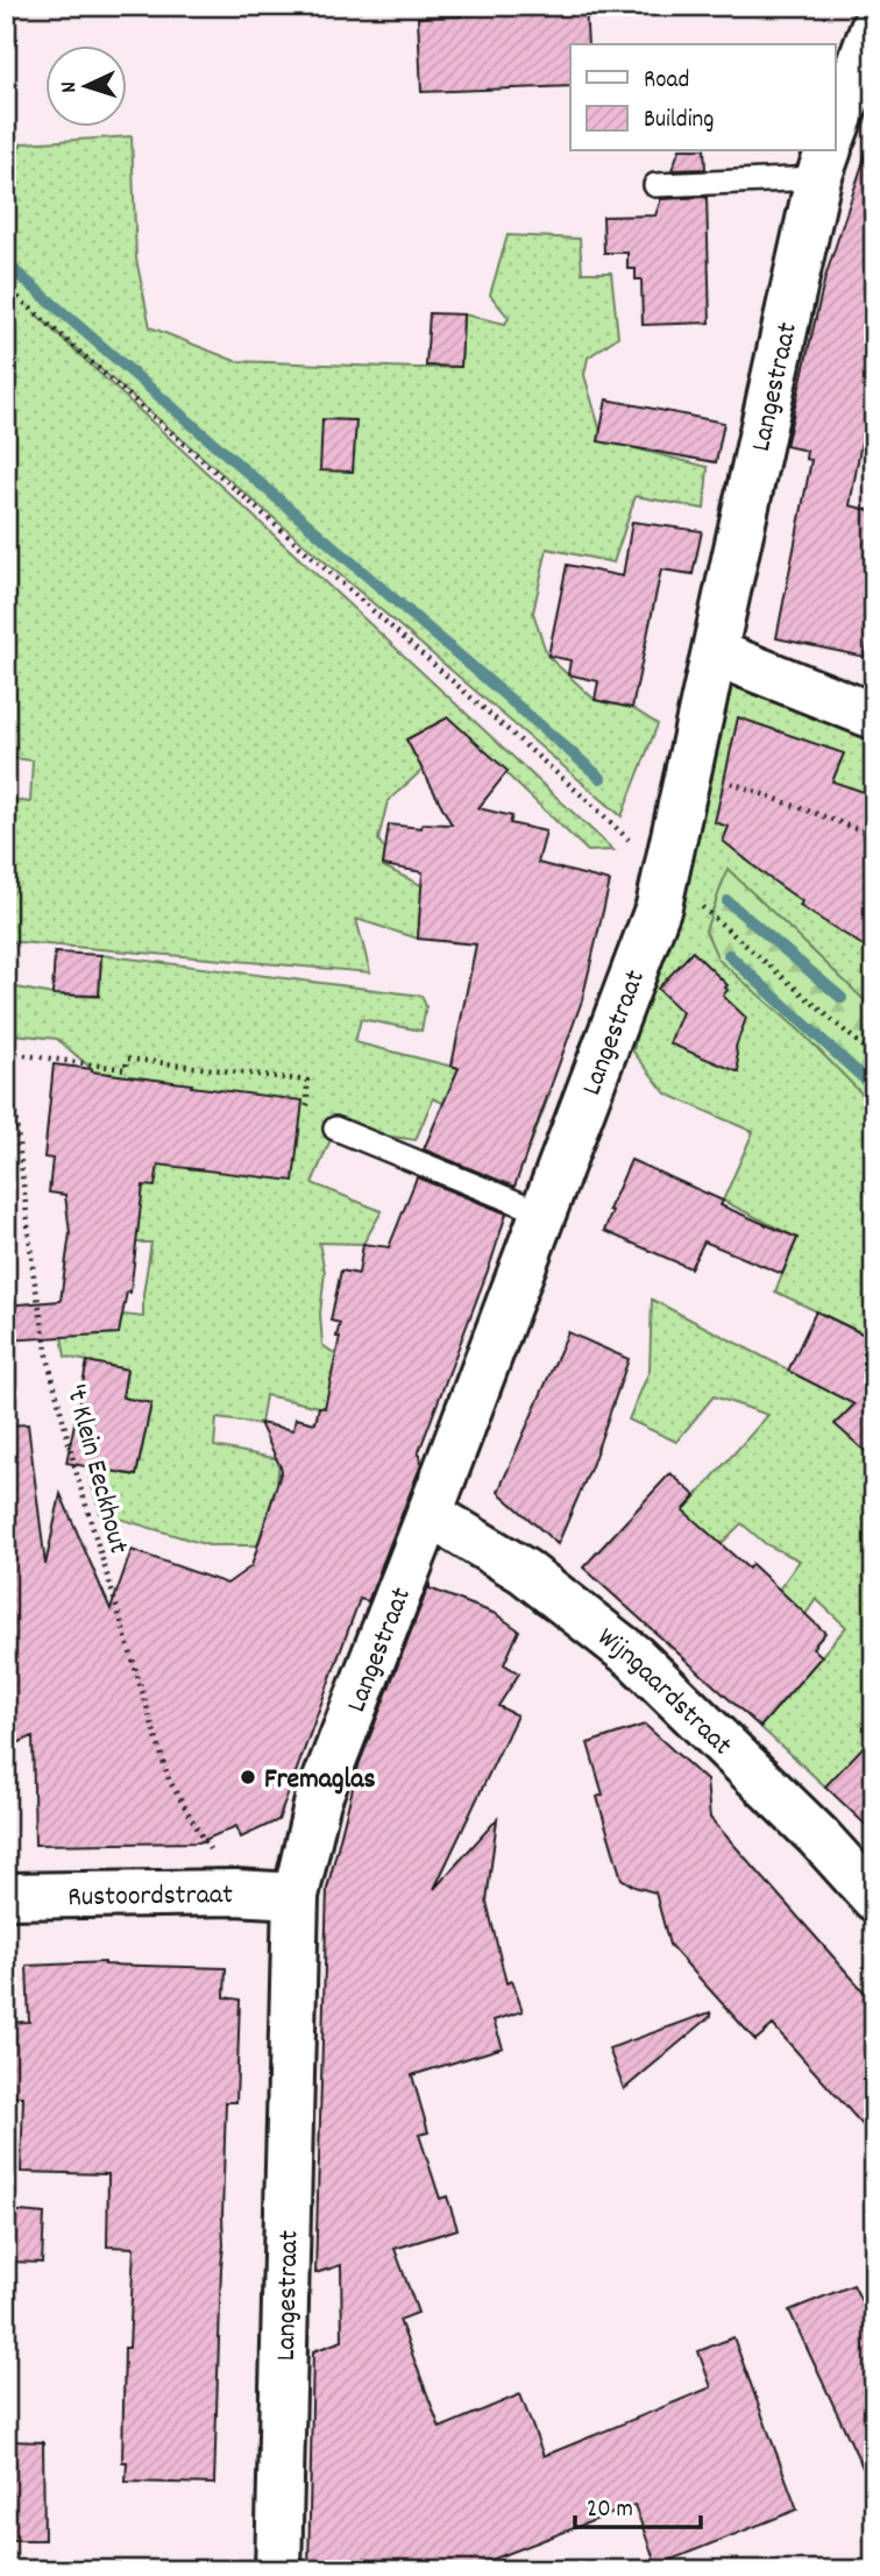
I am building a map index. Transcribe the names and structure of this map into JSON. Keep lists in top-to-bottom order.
{
  "streets": {
    "street": ["Langestraat", "Wijngaardstraat", "Rustoordstraat"],
    "path": ["'t Klein Eeckhout"]
  },
  "crossings": [
    ["Langestraat", "Wijngaardstraat"],
    ["Langestraat", "Rustoordstraat"],
    ["'t Klein Eeckhout", "Rustoordstraat"]
  ],
  "places": ["Fremaglas"],
  "legend": ["Road", "Building"],
  "scale_bar": "20 m",
  "north": "left"
}
